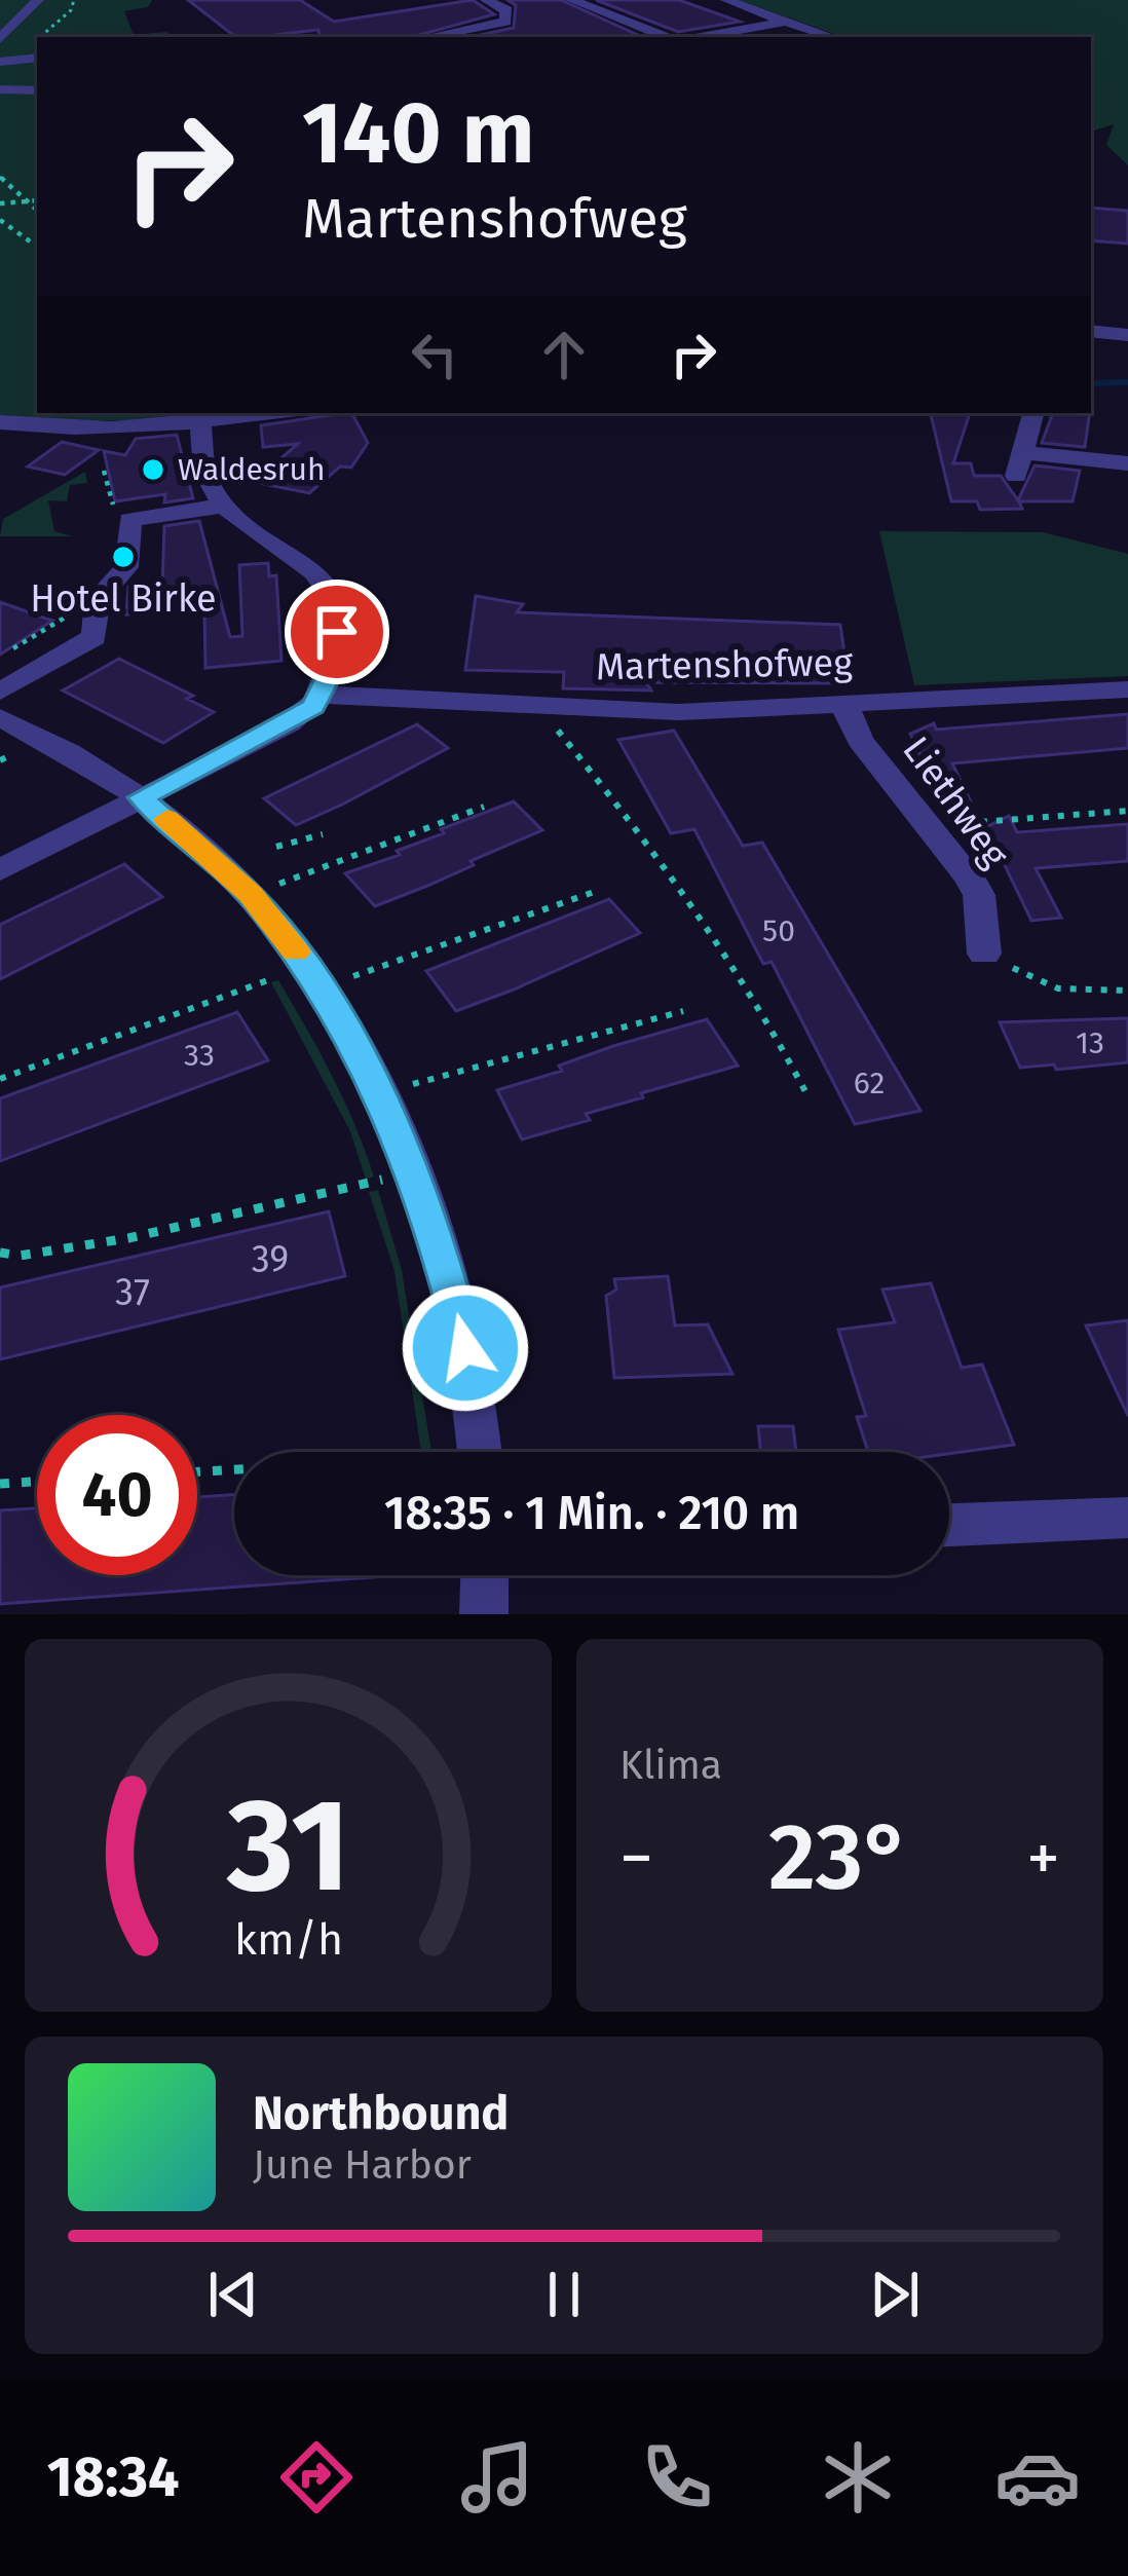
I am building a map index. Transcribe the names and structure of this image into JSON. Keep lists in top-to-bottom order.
{
  "streets": {
    "street": ["Martenshofweg", "Liethweg"]
  },
  "crossings": [
    ["Martenshofweg", "Liethweg"]
  ],
  "places": ["Waldesruh", "Hotel Birke"],
  "house_numbers": [
    "50",
    "13",
    "33",
    "62",
    "39",
    "37"
  ],
  "page": {
    "turn": ["140 m", "Martenshofweg"],
    "limit": "40",
    "trip": "18:35 · 1 Min. · 210 m",
    "tile": "Klima",
    "heat": ["−", "23°", "+"],
    "song": ["Northbound", "June Harbor"],
    "tabs": "18:34",
    "gauge": ["31", "km/h"]
  }
}
